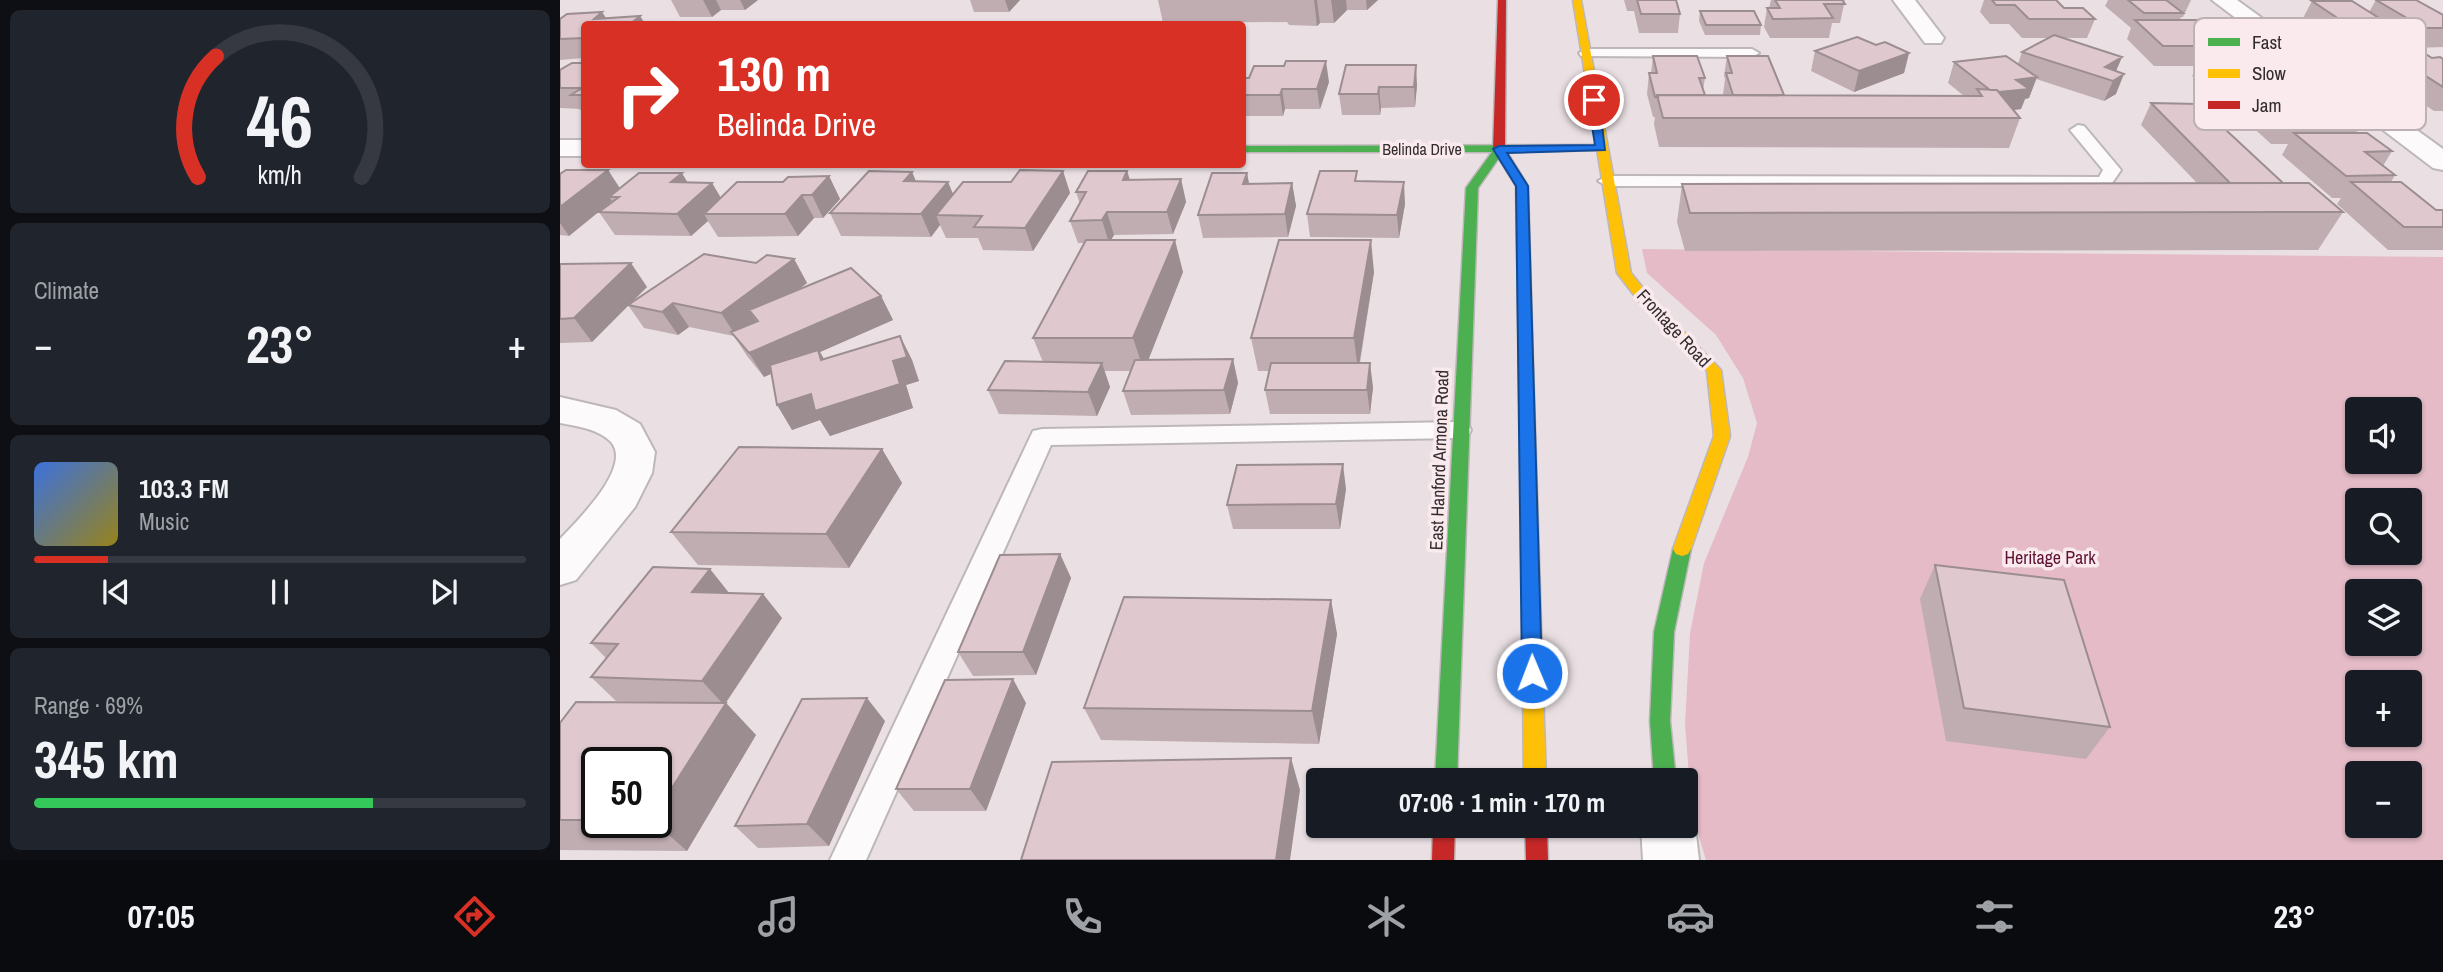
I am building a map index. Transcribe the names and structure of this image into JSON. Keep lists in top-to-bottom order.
{
  "streets": {
    "main road": ["Belinda Drive", "Frontage Road", "East Hanford Armona Road"]
  },
  "crossings": [
    ["Belinda Drive", "Frontage Road"],
    ["Belinda Drive", "East Hanford Armona Road"]
  ],
  "parks": ["Heritage Park"],
  "legend": ["Fast", "Slow", "Jam"],
  "page": {
    "turn": ["130 m", "Belinda Drive"],
    "tile": [
      "Climate",
      ["Range · 69%", "345 km"]
    ],
    "heat": ["−", "23°", "+"],
    "map_buttons": ["+", "−"],
    "song": ["103.3 FM", "Music"],
    "limit": "50",
    "trip": "07:06 · 1 min · 170 m",
    "tabs": ["07:05", "23°"],
    "gauge": ["46", "km/h"]
  }
}
